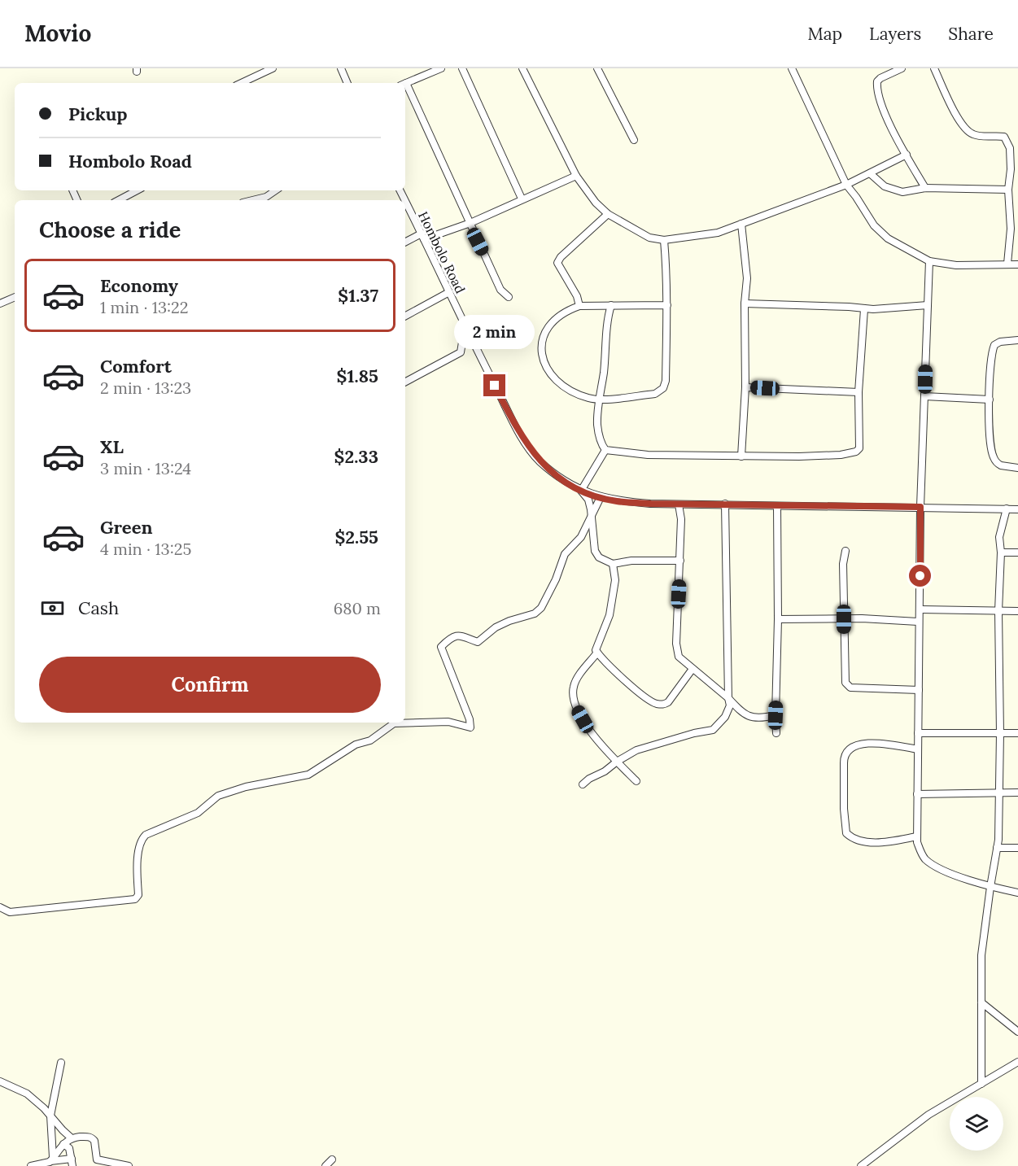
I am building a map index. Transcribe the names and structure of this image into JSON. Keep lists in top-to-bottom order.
{
  "streets": {
    "street": ["Hombolo Road"]
  },
  "page": {
    "header": "Movio",
    "nav": ["Map", "Layers", "Share"],
    "banner": ["Pickup", "Hombolo Road"],
    "heading": "Choose a ride",
    "list": [
      {
        "name": "Economy",
        "note": "1 min · 13:22",
        "value": "$1.37"
      },
      {
        "name": "Comfort",
        "note": "2 min · 13:23",
        "value": "$1.85"
      },
      {
        "name": "XL",
        "note": "3 min · 13:24",
        "value": "$2.33"
      },
      {
        "name": "Green",
        "note": "4 min · 13:25",
        "value": "$2.55"
      }
    ],
    "bubble": "2 min",
    "pay": ["Cash", "680 m"],
    "buttons": "Confirm"
  }
}
